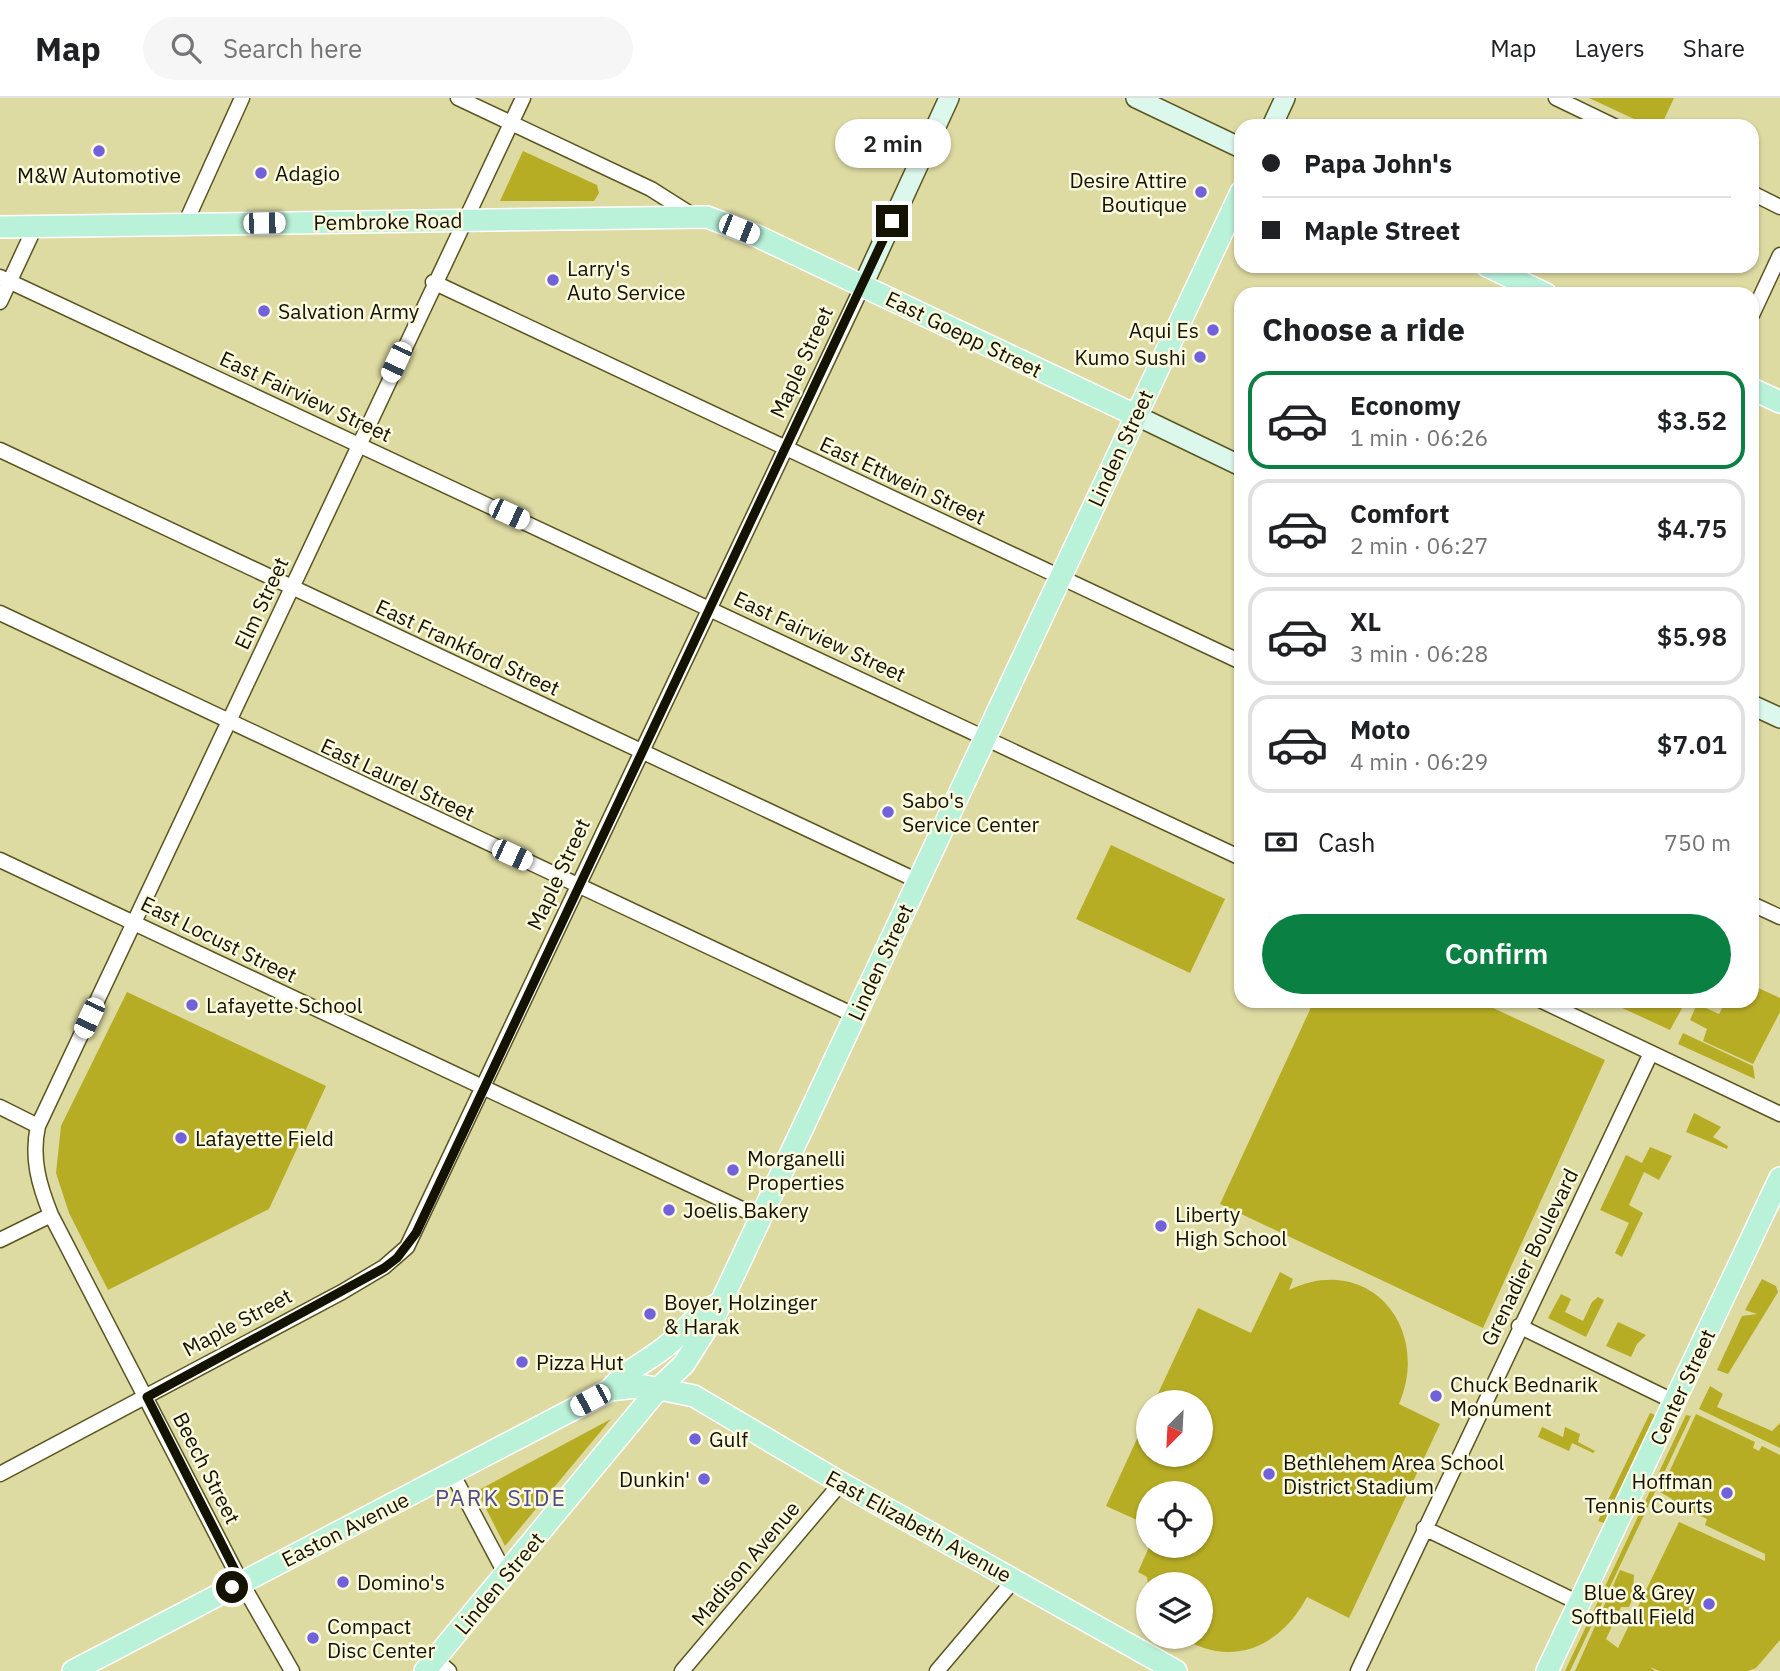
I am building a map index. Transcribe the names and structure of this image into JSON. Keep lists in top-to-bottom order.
{
  "streets": {
    "main road": [
      "Pembroke Road",
      "East Goepp Street",
      "Linden Street",
      "Center Street",
      "East Elizabeth Avenue",
      "Easton Avenue"
    ],
    "street": [
      "Maple Street",
      "East Fairview Street",
      "East Ettwein Street",
      "Elm Street",
      "East Frankford Street",
      "East Laurel Street",
      "East Locust Street",
      "Grenadier Boulevard",
      "Beech Street",
      "Madison Avenue"
    ]
  },
  "crossings": [
    ["Pembroke Road", "East Goepp Street"],
    ["Pembroke Road", "Elm Street"],
    ["East Goepp Street", "Maple Street"],
    ["East Goepp Street", "Linden Street"],
    ["East Goepp Street", "Elm Street"],
    ["Maple Street", "East Fairview Street"],
    ["Maple Street", "East Ettwein Street"],
    ["Maple Street", "East Frankford Street"],
    ["Maple Street", "East Laurel Street"],
    ["Maple Street", "East Locust Street"],
    ["Maple Street", "Beech Street"],
    ["East Fairview Street", "Linden Street"],
    ["East Fairview Street", "Elm Street"],
    ["Linden Street", "East Ettwein Street"],
    ["Linden Street", "East Frankford Street"],
    ["Linden Street", "East Laurel Street"],
    ["Linden Street", "East Locust Street"],
    ["Linden Street", "East Elizabeth Avenue"],
    ["Linden Street", "Easton Avenue"],
    ["East Ettwein Street", "Elm Street"],
    ["Elm Street", "East Frankford Street"],
    ["Elm Street", "East Laurel Street"],
    ["Elm Street", "East Locust Street"],
    ["Elm Street", "Beech Street"],
    ["Beech Street", "Easton Avenue"],
    ["East Elizabeth Avenue", "Easton Avenue"],
    ["East Elizabeth Avenue", "Madison Avenue"]
  ],
  "districts": ["PARK SIDE"],
  "places": [
    "M&W Automotive",
    "Adagio",
    "Desire Attire Boutique",
    "Larry's Auto Service",
    "Salvation Army",
    "Aqui Es",
    "Kumo Sushi",
    "Sabo's Service Center",
    "Lafayette School",
    "Lafayette Field",
    "Morganelli Properties",
    "Joelis Bakery",
    "Liberty High School",
    "Boyer, Holzinger & Harak",
    "Pizza Hut",
    "Chuck Bednarik Monument",
    "Gulf",
    "Bethlehem Area School District Stadium",
    "Dunkin'",
    "Hoffman Tennis Courts",
    "Domino's",
    "Blue & Grey Softball Field",
    "Compact Disc Center"
  ],
  "north": "bottom left",
  "page": {
    "header": "Map",
    "search": "Search here",
    "nav": ["Map", "Layers", "Share"],
    "bubble": "2 min",
    "banner": ["Papa John's", "Maple Street"],
    "heading": "Choose a ride",
    "list": [
      {
        "name": "Economy",
        "note": "1 min · 06:26",
        "value": "$3.52"
      },
      {
        "name": "Comfort",
        "note": "2 min · 06:27",
        "value": "$4.75"
      },
      {
        "name": "XL",
        "note": "3 min · 06:28",
        "value": "$5.98"
      },
      {
        "name": "Moto",
        "note": "4 min · 06:29",
        "value": "$7.01"
      }
    ],
    "pay": ["Cash", "750 m"],
    "buttons": "Confirm"
  }
}
